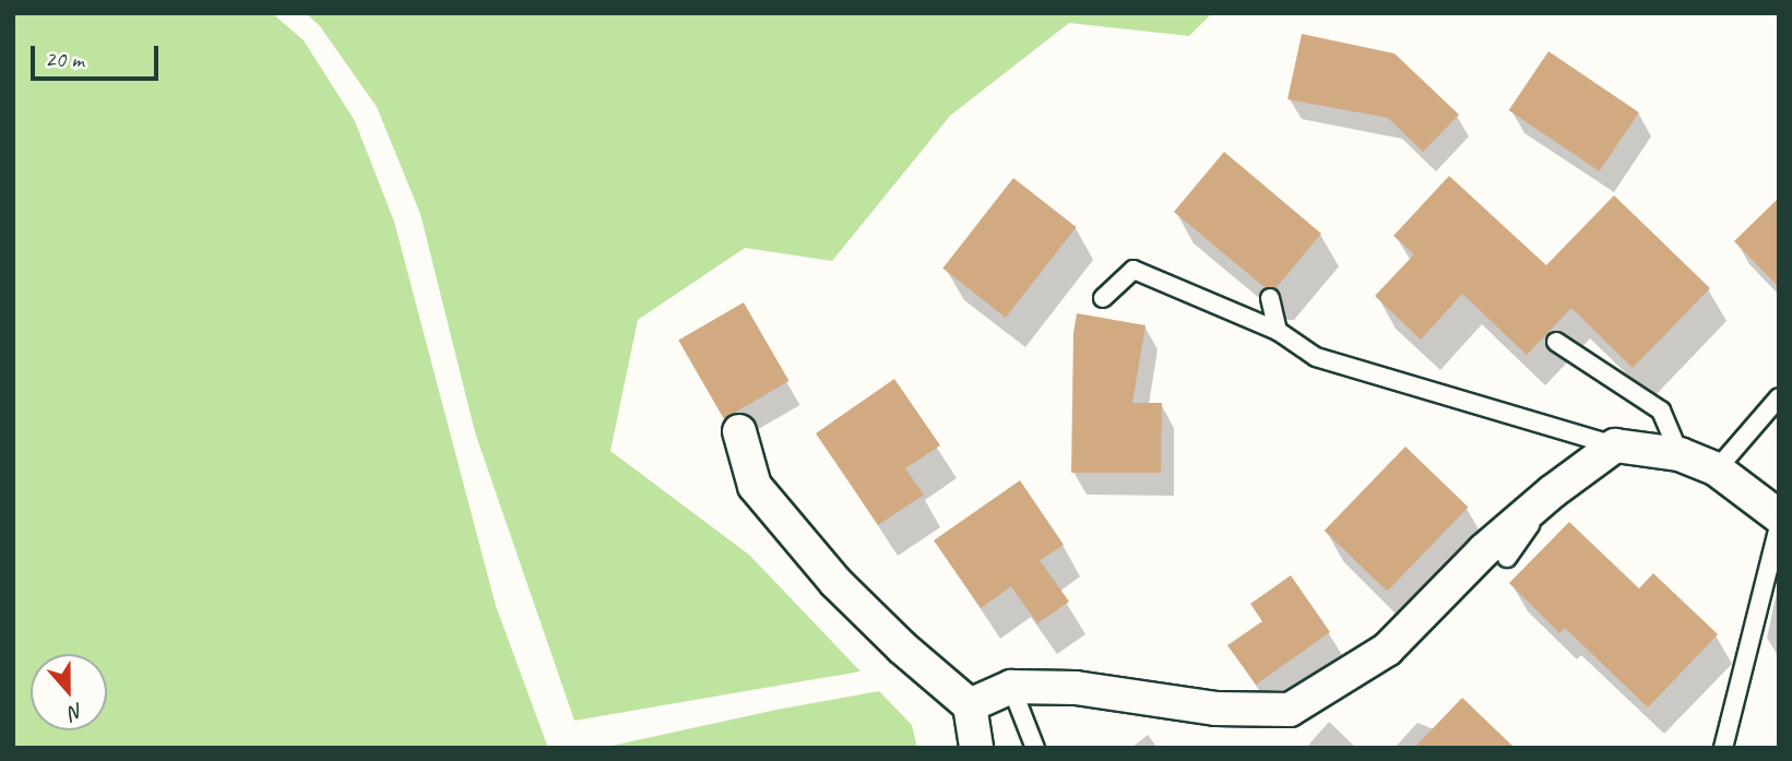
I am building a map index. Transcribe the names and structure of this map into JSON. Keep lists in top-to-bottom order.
{
  "scale_bar": "20 m",
  "north": "bottom"
}
